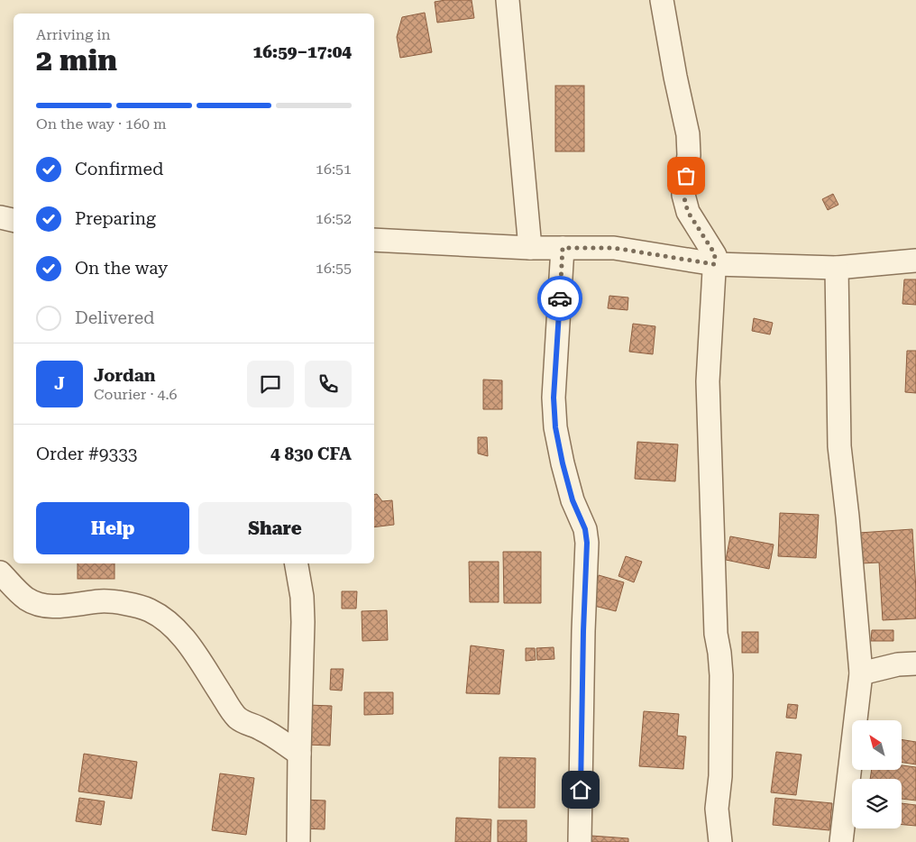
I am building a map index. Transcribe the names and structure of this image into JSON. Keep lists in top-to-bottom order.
{
  "north": "top left",
  "page": {
    "heading": ["2 min", "Arriving in", "16:59–17:04"],
    "panel": [
      "Jordan",
      "Courier · 4.6",
      "Order #9333",
      "4 830 CFA"
    ],
    "bar": "On the way · 160 m",
    "list": [
      ["Confirmed", "16:51"],
      ["Preparing", "16:52"],
      ["On the way", "16:55"],
      "Delivered"
    ],
    "round": "J",
    "buttons": ["Help", "Share"]
  }
}
